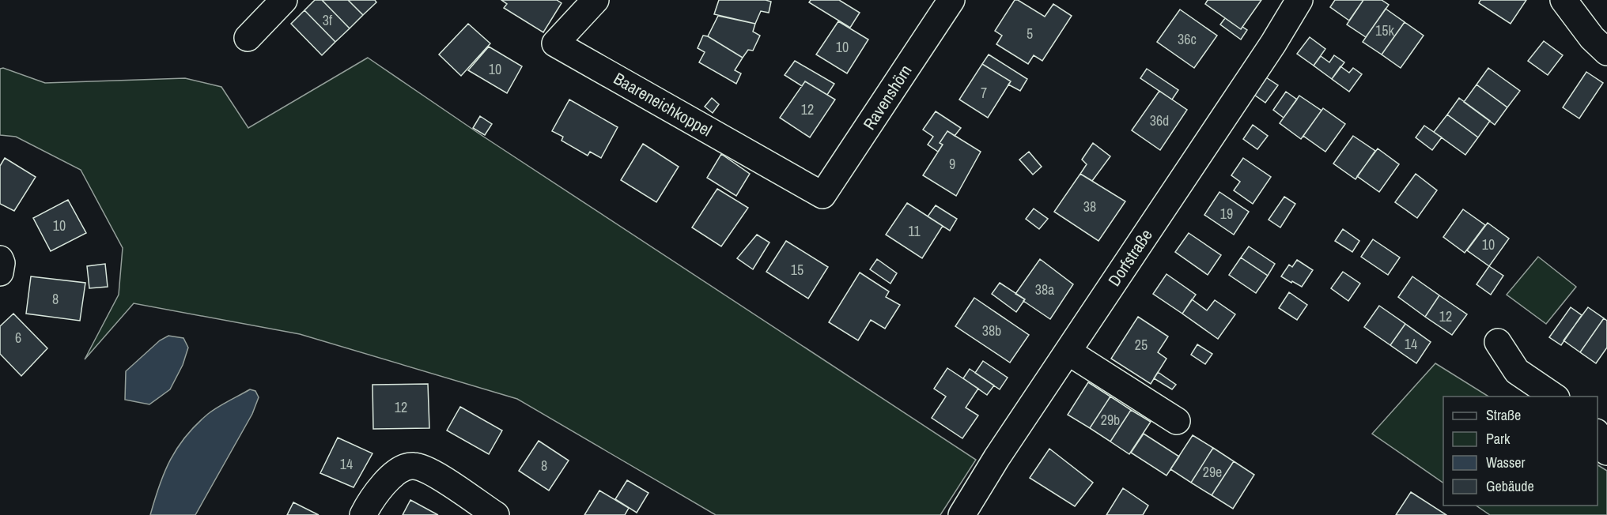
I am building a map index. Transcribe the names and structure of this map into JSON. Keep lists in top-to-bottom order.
{
  "streets": {
    "street": ["Ravenshörn", "Baareneichkoppel", "Dorfstraße"]
  },
  "crossings": [
    ["Ravenshörn", "Baareneichkoppel"]
  ],
  "house_numbers": [
    "3f",
    "15k",
    "5",
    "36c",
    "10",
    "10",
    "7",
    "12",
    "36d",
    "9",
    "38",
    "19",
    "10",
    "11",
    "10",
    "15",
    "38a",
    "8",
    "12",
    "38b",
    "6",
    "14",
    "25",
    "12",
    "29b",
    "14",
    "8",
    "29e"
  ],
  "legend": [
    "Straße",
    "Park",
    "Wasser",
    "Gebäude"
  ]
}
